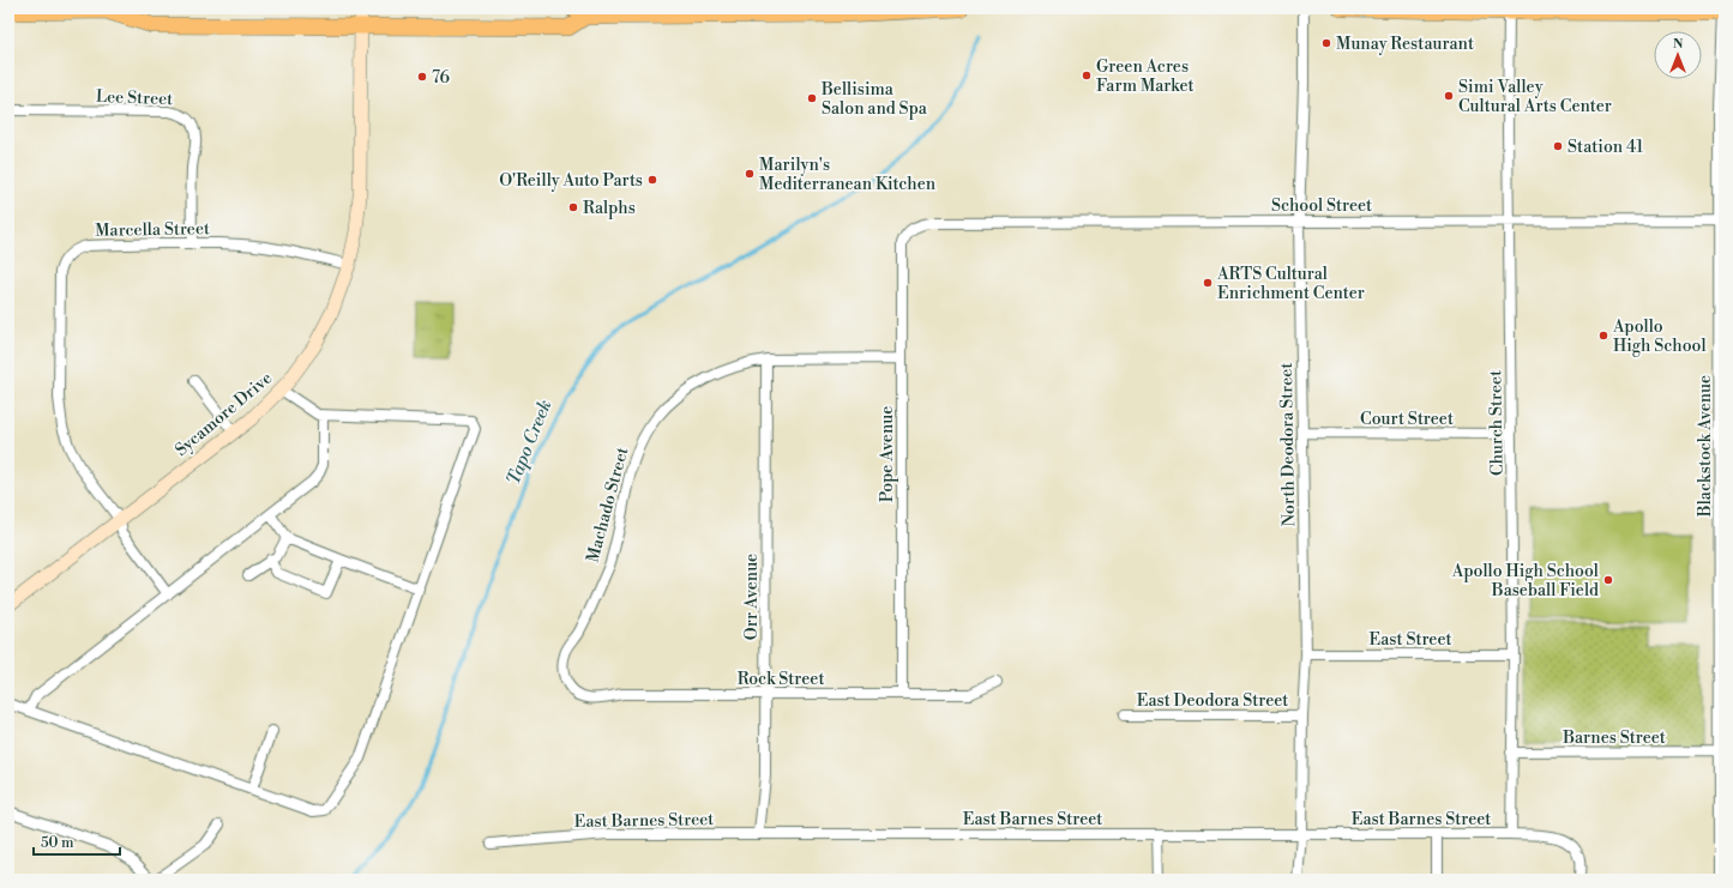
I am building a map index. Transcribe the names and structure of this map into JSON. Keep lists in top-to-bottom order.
{
  "streets": {
    "main road": ["Sycamore Drive"],
    "street": [
      "Lee Street",
      "School Street",
      "Marcella Street",
      "Court Street",
      "Church Street",
      "North Deodora Street",
      "Blackstock Avenue",
      "Pope Avenue",
      "Machado Street",
      "Orr Avenue",
      "East Street",
      "Rock Street",
      "East Deodora Street",
      "Barnes Street",
      "East Barnes Street"
    ]
  },
  "crossings": [
    ["Lee Street", "Marcella Street"],
    ["School Street", "Church Street"],
    ["School Street", "North Deodora Street"],
    ["School Street", "Blackstock Avenue"],
    ["School Street", "Pope Avenue"],
    ["Marcella Street", "Sycamore Drive"],
    ["Court Street", "Church Street"],
    ["Court Street", "North Deodora Street"],
    ["Church Street", "East Street"],
    ["Church Street", "Barnes Street"],
    ["Church Street", "East Barnes Street"],
    ["North Deodora Street", "East Street"],
    ["North Deodora Street", "East Deodora Street"],
    ["North Deodora Street", "East Barnes Street"],
    ["Blackstock Avenue", "Barnes Street"],
    ["Pope Avenue", "Machado Street"],
    ["Pope Avenue", "Rock Street"],
    ["Machado Street", "Orr Avenue"],
    ["Machado Street", "Rock Street"],
    ["Orr Avenue", "Rock Street"],
    ["Orr Avenue", "East Barnes Street"]
  ],
  "water": ["Tapo Creek"],
  "places": [
    "Munay Restaurant",
    "Green Acres Farm Market",
    "76",
    "Simi Valley Cultural Arts Center",
    "Bellisima Salon and Spa",
    "Station 41",
    "Marilyn's Mediterranean Kitchen",
    "O'Reilly Auto Parts",
    "Ralphs",
    "ARTS Cultural Enrichment Center",
    "Apollo High School",
    "Apollo High School Baseball Field"
  ],
  "scale_bar": "50 m",
  "north": "top"
}
